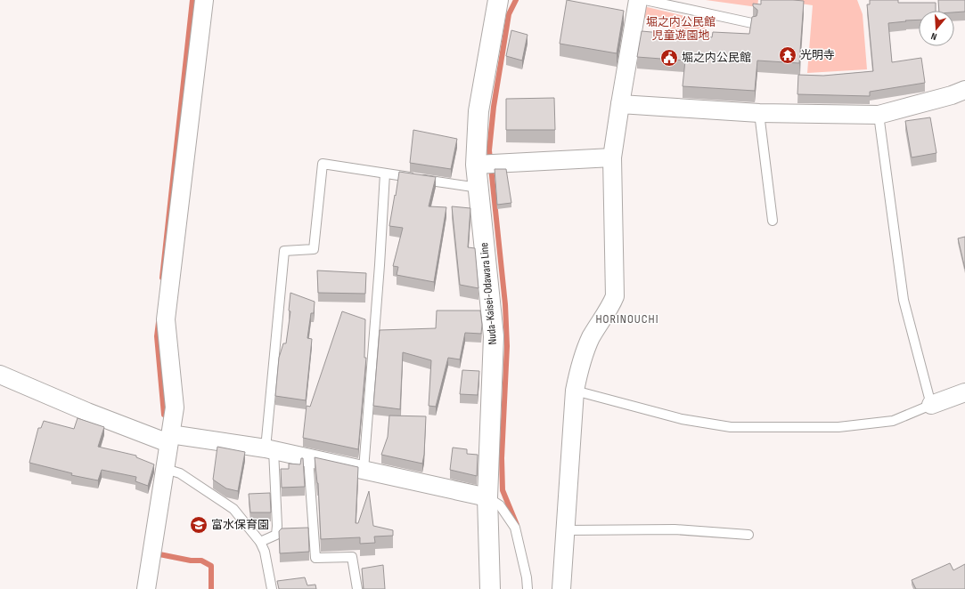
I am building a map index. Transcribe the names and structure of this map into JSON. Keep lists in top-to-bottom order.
{
  "streets": {
    "main road": ["Nuda-Kaisei-Odawara Line"]
  },
  "districts": ["HORINOUCHI"],
  "parks": ["堀之内公民館 児童遊園地"],
  "places": {
    "temple": ["光明寺"],
    "public building": ["堀之内公民館"],
    "school or university": ["富水保育園"]
  },
  "north": "bottom"
}
